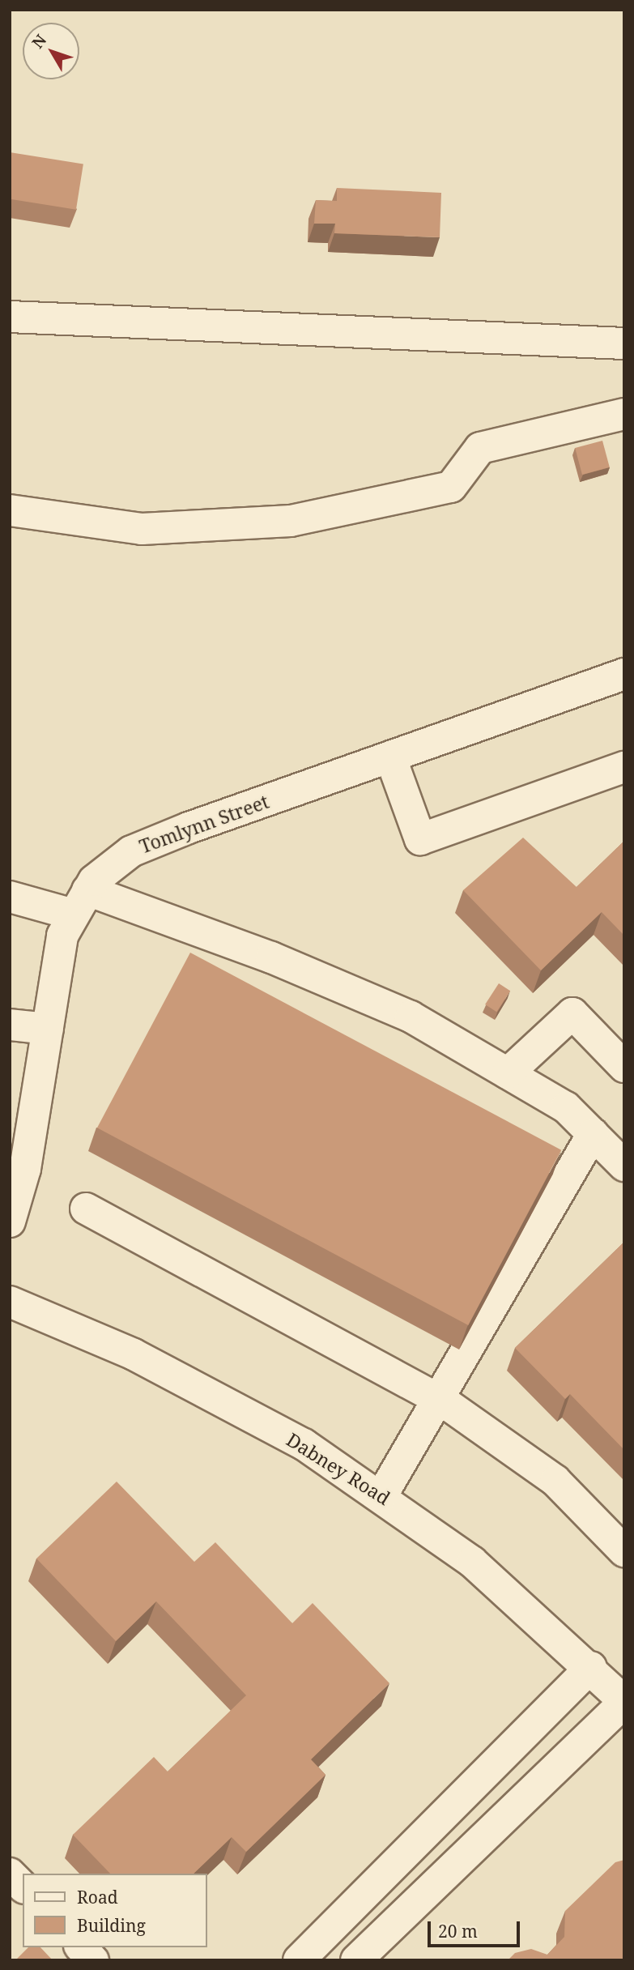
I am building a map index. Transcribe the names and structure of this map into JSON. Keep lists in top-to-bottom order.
{
  "streets": {
    "street": ["Tomlynn Street", "Dabney Road"]
  },
  "legend": ["Road", "Building"],
  "scale_bar": "20 m",
  "north": "top left"
}
